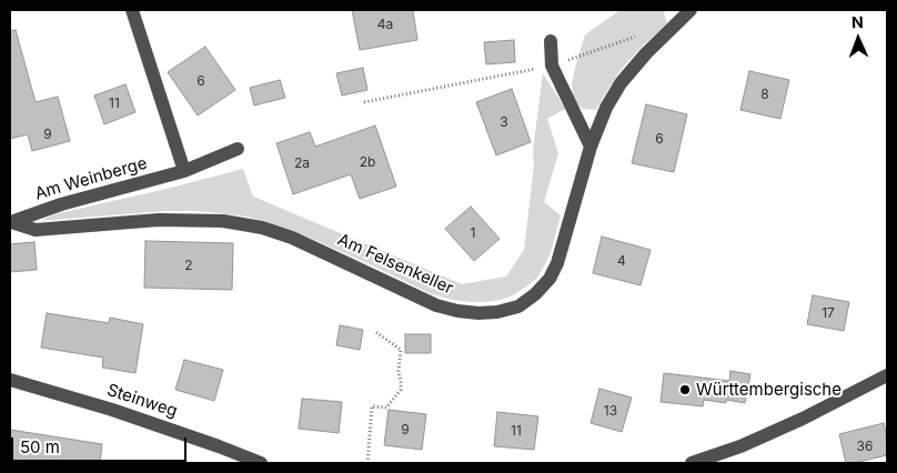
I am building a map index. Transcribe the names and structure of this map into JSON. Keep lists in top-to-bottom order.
{
  "streets": {
    "street": ["Am Weinberge", "Am Felsenkeller", "Steinweg"]
  },
  "crossings": [
    ["Am Weinberge", "Am Felsenkeller"]
  ],
  "places": ["Württembergische"],
  "house_numbers": [
    "4a",
    "6",
    "8",
    "11",
    "3",
    "9",
    "6",
    "2b",
    "2a",
    "1",
    "4",
    "2",
    "17",
    "13",
    "9",
    "11",
    "36"
  ],
  "scale_bar": "50 m",
  "north": "top"
}
